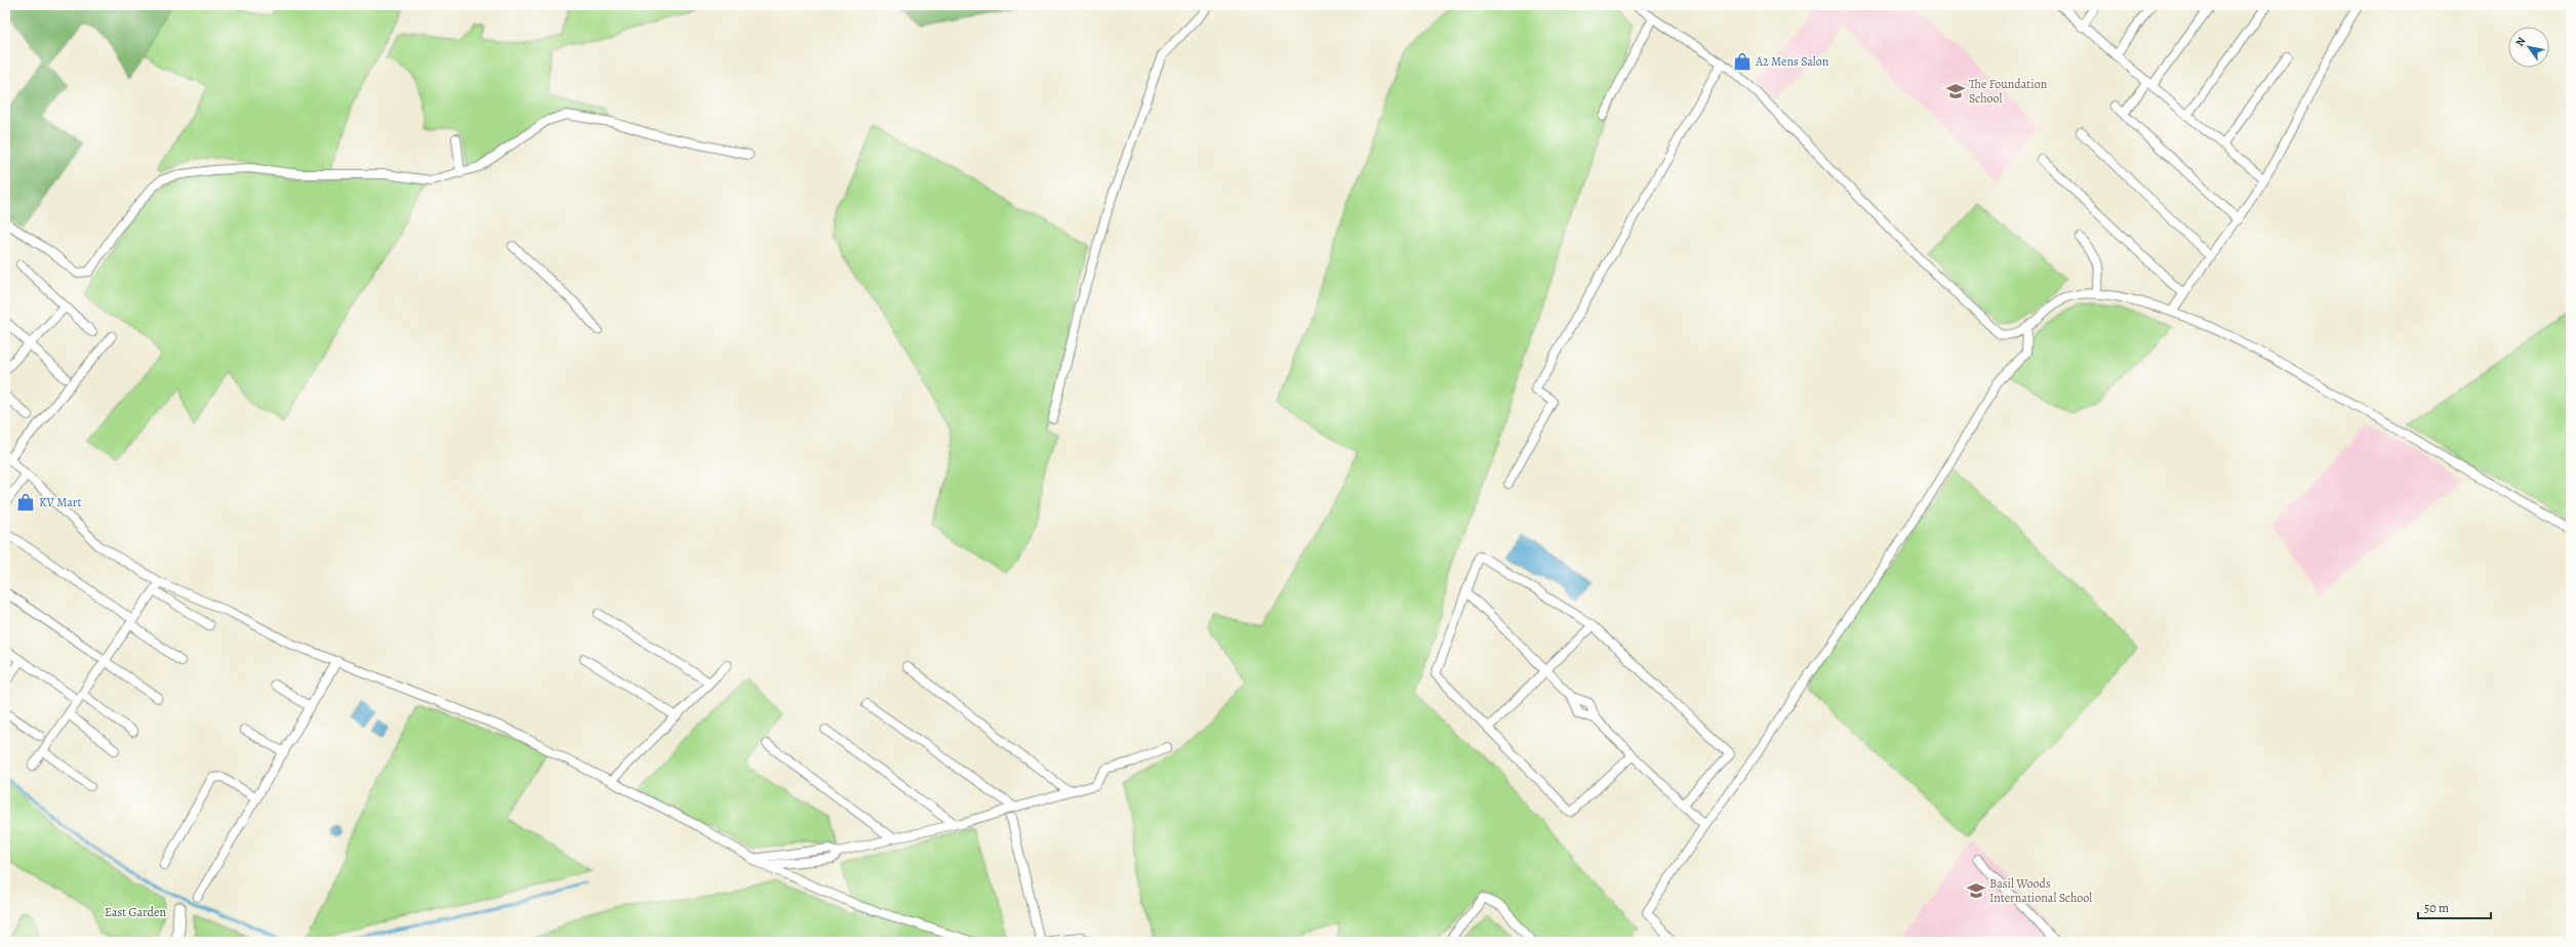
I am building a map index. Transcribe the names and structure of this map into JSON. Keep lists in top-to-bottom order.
{
  "parks": ["East Garden"],
  "places": {
    "shop": ["A2 Mens Salon", "KV Mart"],
    "school or university": ["The Foundation School", "Basil Woods International School"]
  },
  "scale_bar": "50 m",
  "north": "top left"
}
